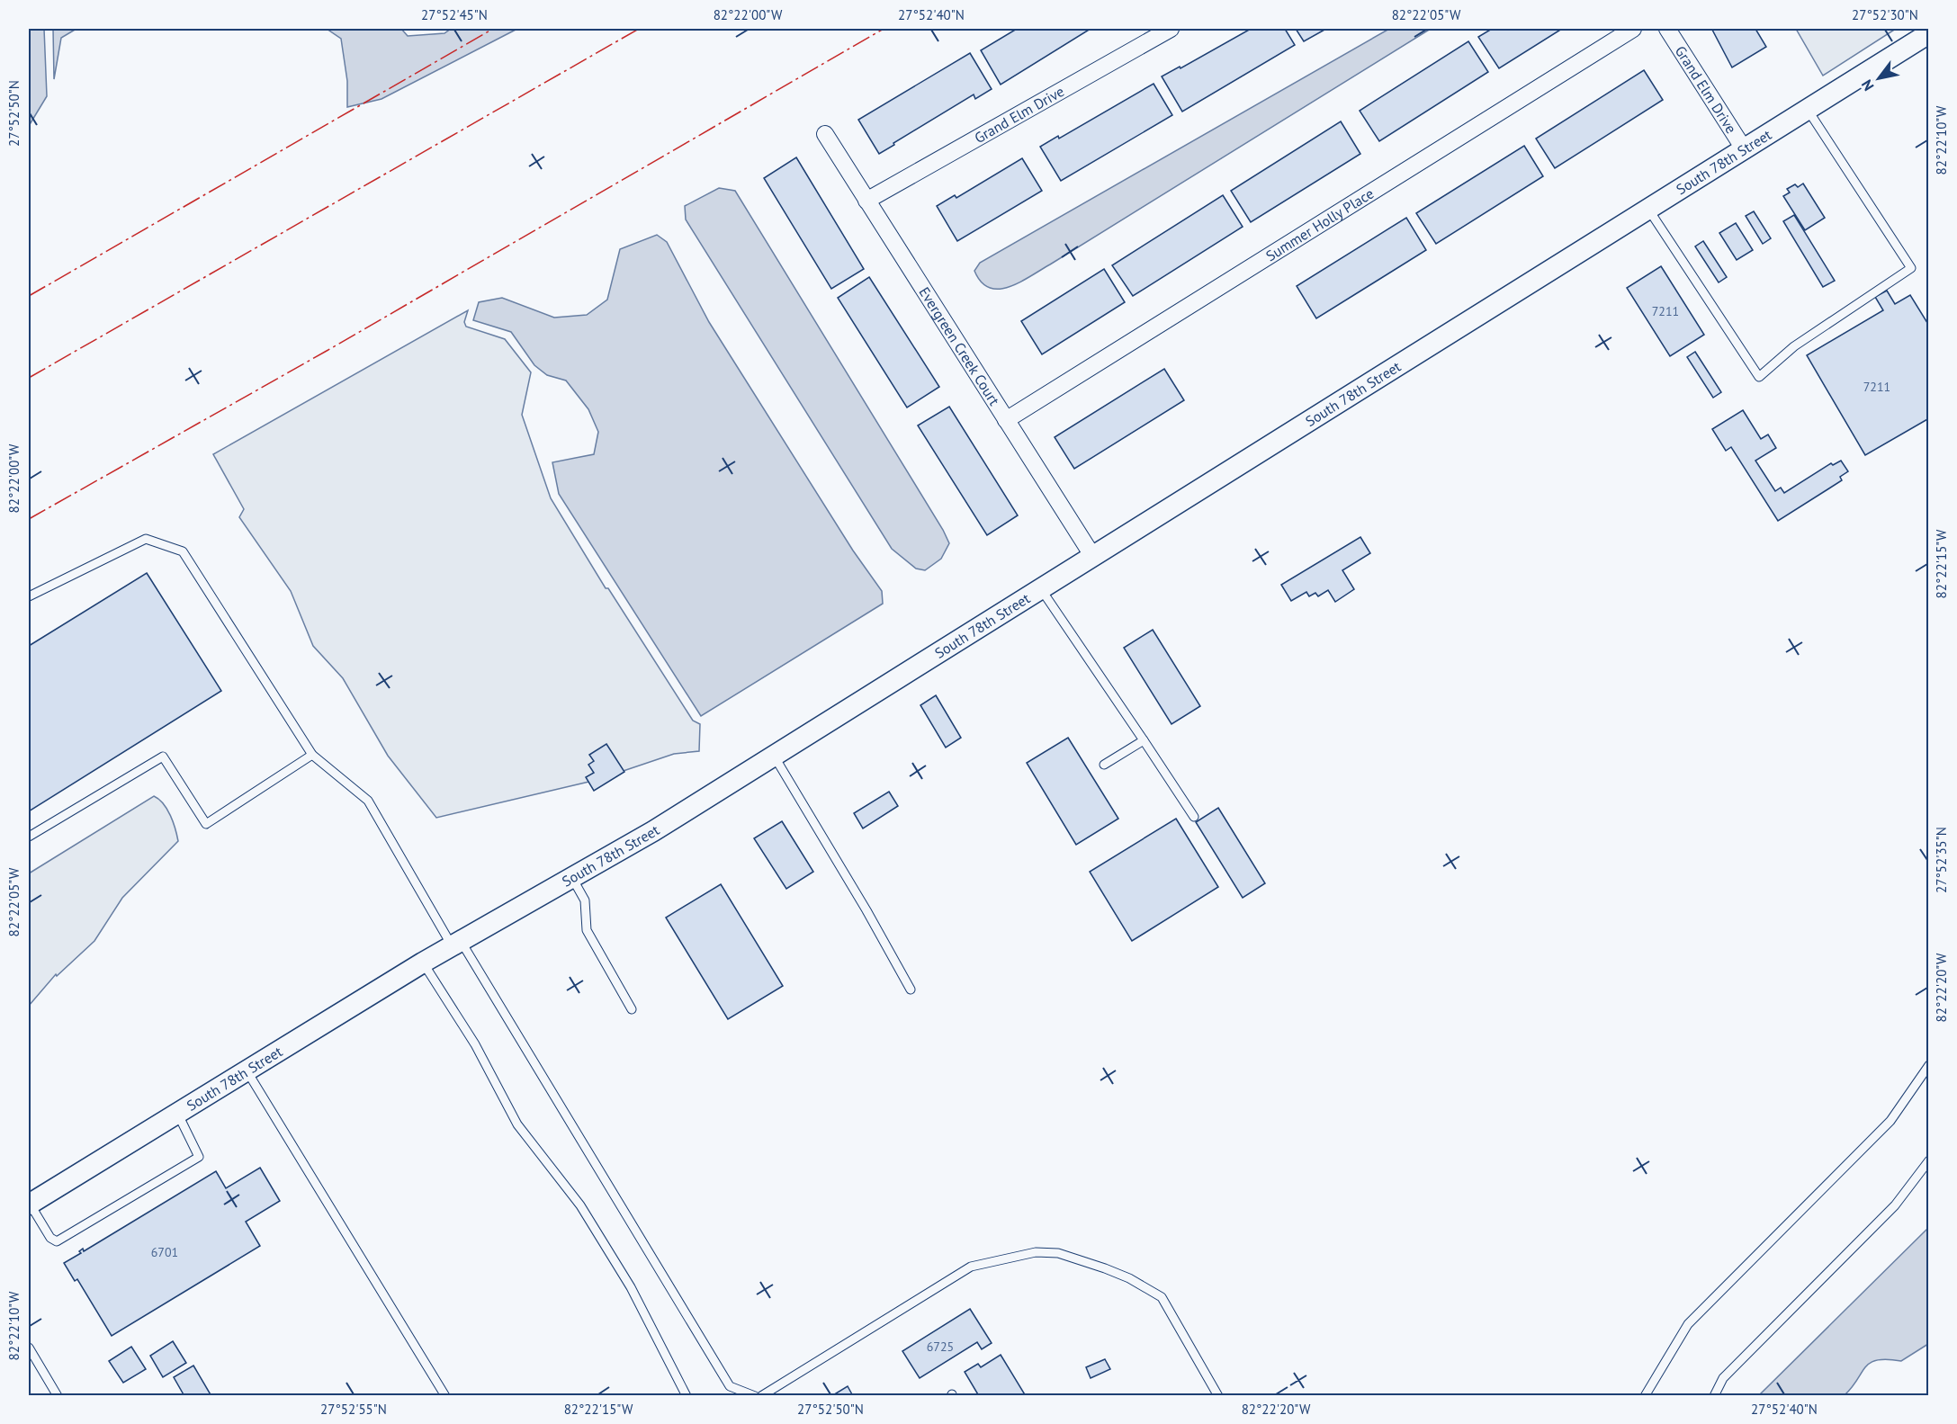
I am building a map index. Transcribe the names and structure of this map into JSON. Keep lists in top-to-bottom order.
{
  "streets": {
    "street": [
      "Grand Elm Drive",
      "South 78th Street",
      "Summer Holly Place",
      "Evergreen Creek Court"
    ]
  },
  "crossings": [
    ["Grand Elm Drive", "South 78th Street"],
    ["Grand Elm Drive", "Evergreen Creek Court"],
    ["South 78th Street", "Evergreen Creek Court"],
    ["Summer Holly Place", "Evergreen Creek Court"]
  ],
  "house_numbers": [
    "7211",
    "7211",
    "6701",
    "6725"
  ],
  "north": "bottom left",
  "coordinates": [
    "27°52'45\"N",
    "82°22'00\"W",
    "27°52'40\"N",
    "82°22'05\"W",
    "27°52'30\"N",
    "27°52'50\"N",
    "82°22'10\"W",
    "82°22'15\"W",
    "27°52'35\"N",
    "82°22'20\"W",
    "27°52'55\"N"
  ]
}
